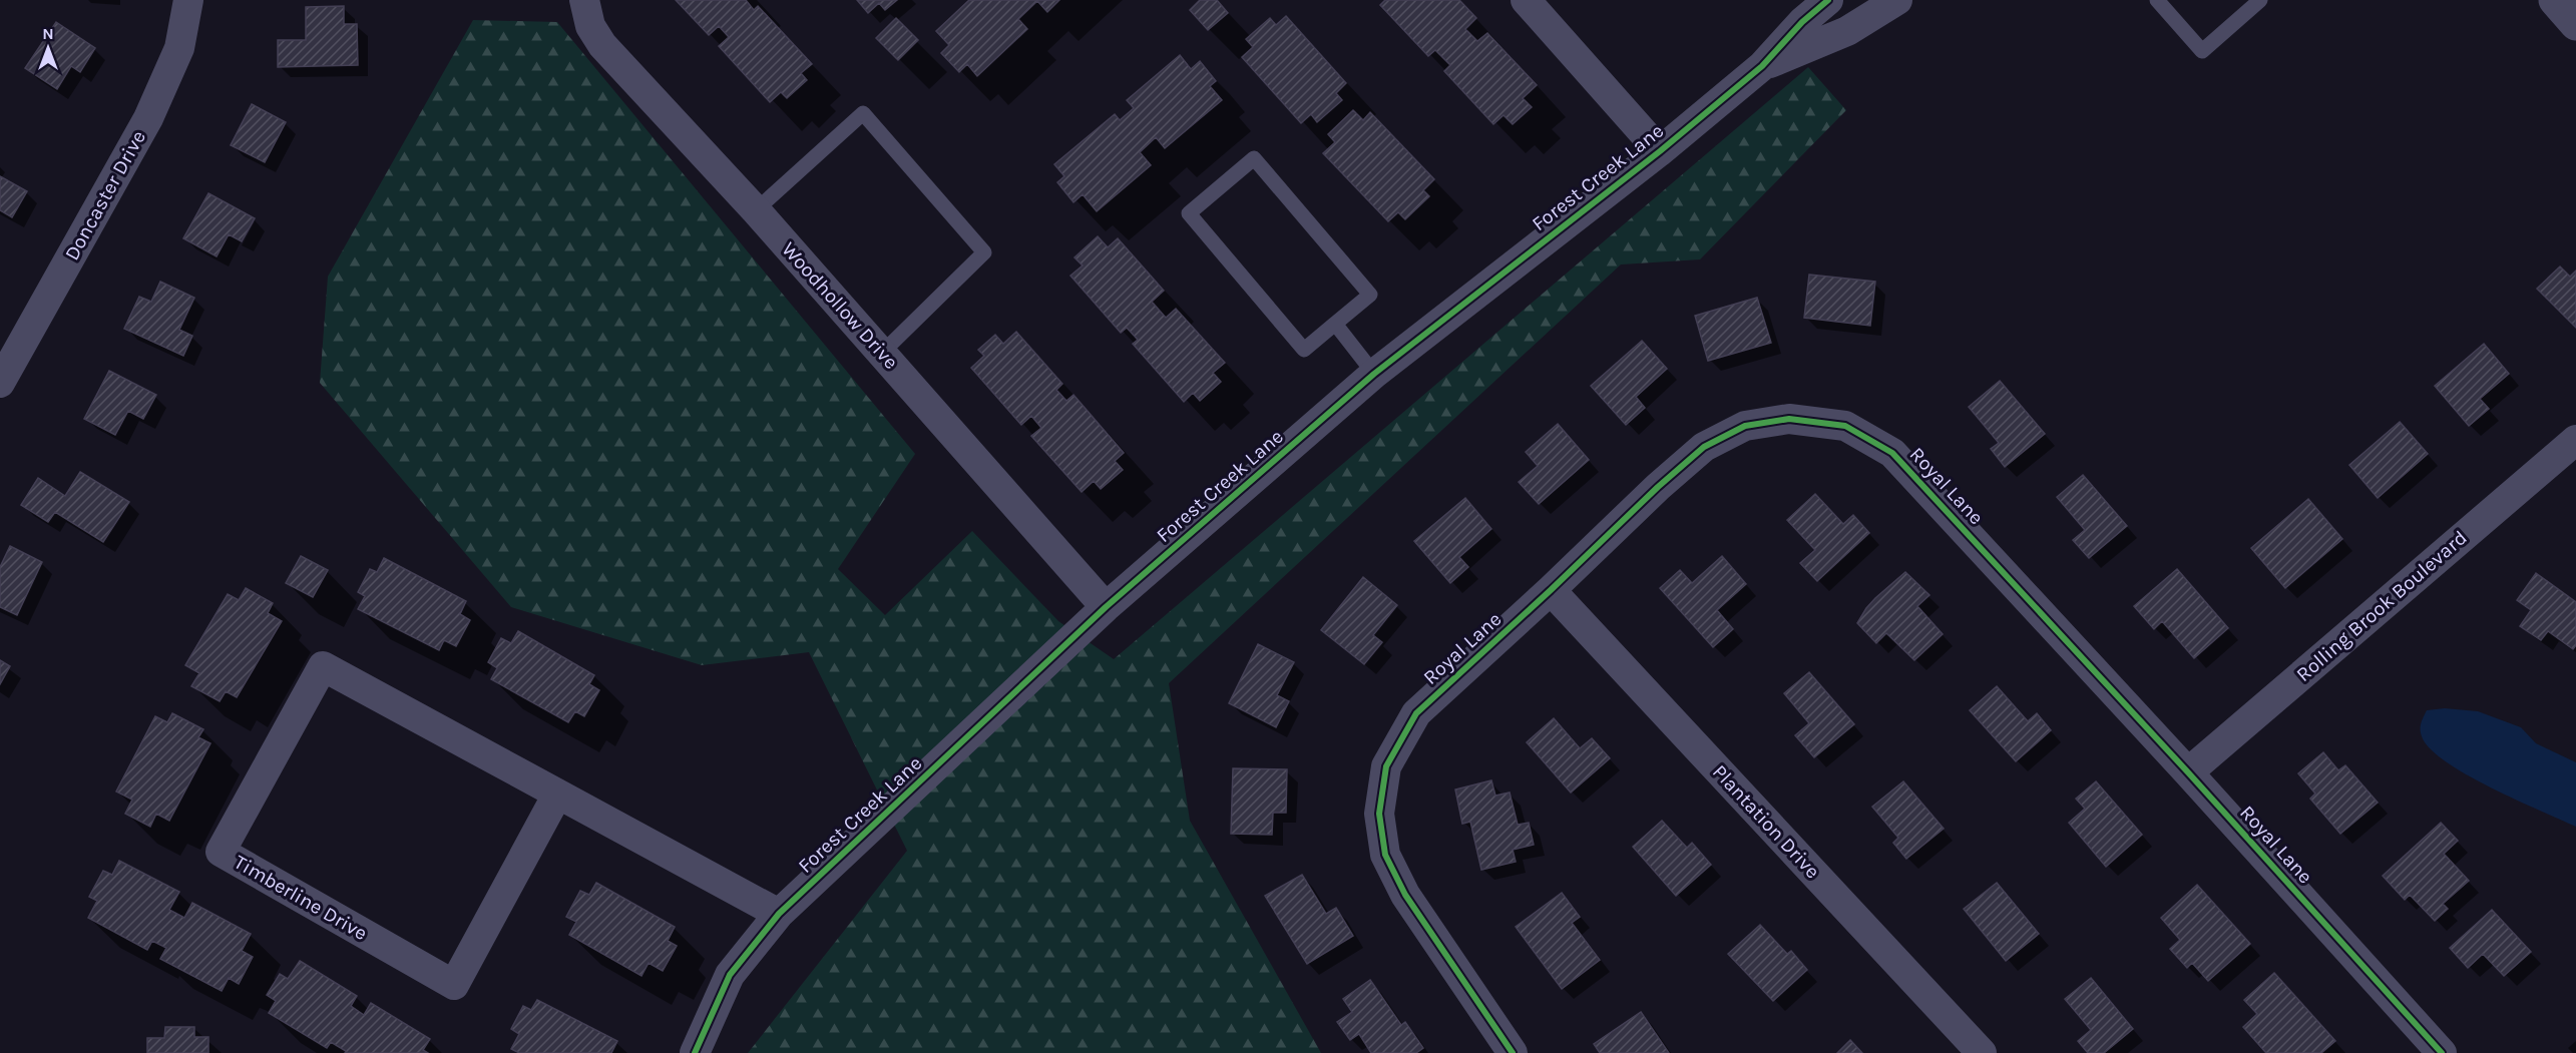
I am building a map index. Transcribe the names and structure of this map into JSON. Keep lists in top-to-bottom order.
{
  "streets": {
    "street": [
      "Forest Creek Lane",
      "Doncaster Drive",
      "Woodhollow Drive",
      "Royal Lane",
      "Rolling Brook Boulevard",
      "Plantation Drive",
      "Timberline Drive"
    ]
  },
  "crossings": [
    ["Forest Creek Lane", "Woodhollow Drive"],
    ["Forest Creek Lane", "Timberline Drive"],
    ["Royal Lane", "Rolling Brook Boulevard"],
    ["Royal Lane", "Plantation Drive"]
  ],
  "north": "top"
}
